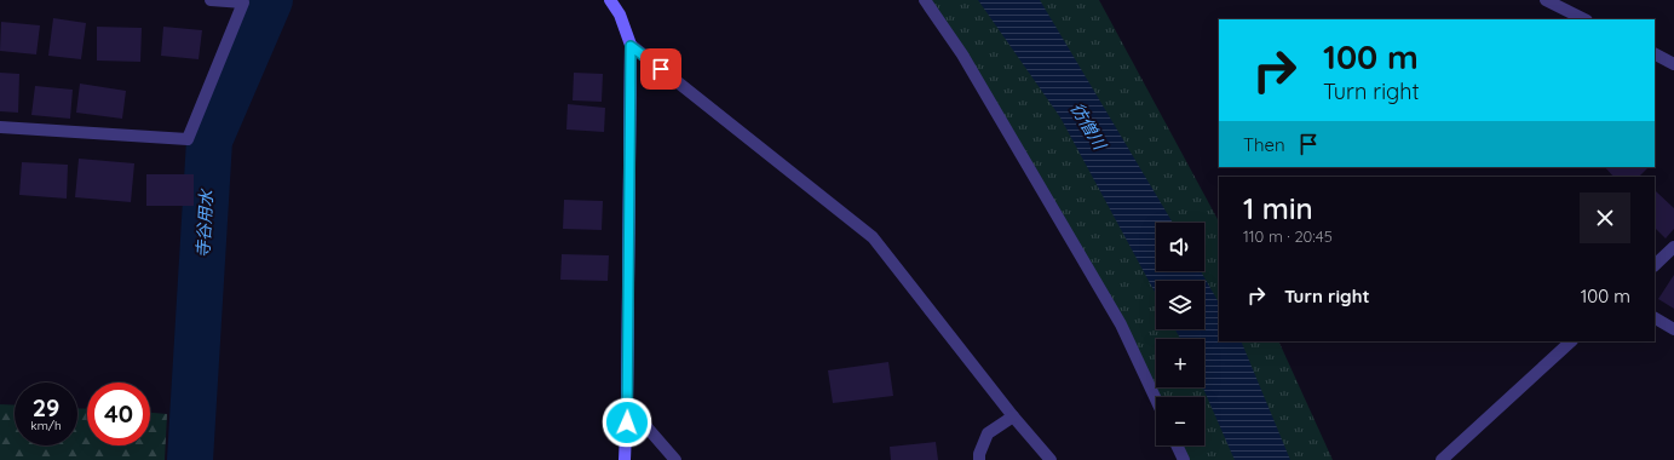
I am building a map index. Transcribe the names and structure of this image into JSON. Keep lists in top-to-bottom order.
{
  "water": ["彷僧川", "寺谷用水"],
  "page": {
    "turn": ["100 m", "Turn right"],
    "then": "Then",
    "heading": ["1 min", "110 m · 20:45"],
    "map_buttons": ["+", "−"],
    "list": [
      {
        "name": "Turn right",
        "value": "100 m"
      }
    ],
    "speed": "29 km/h",
    "limit": "40"
  }
}
